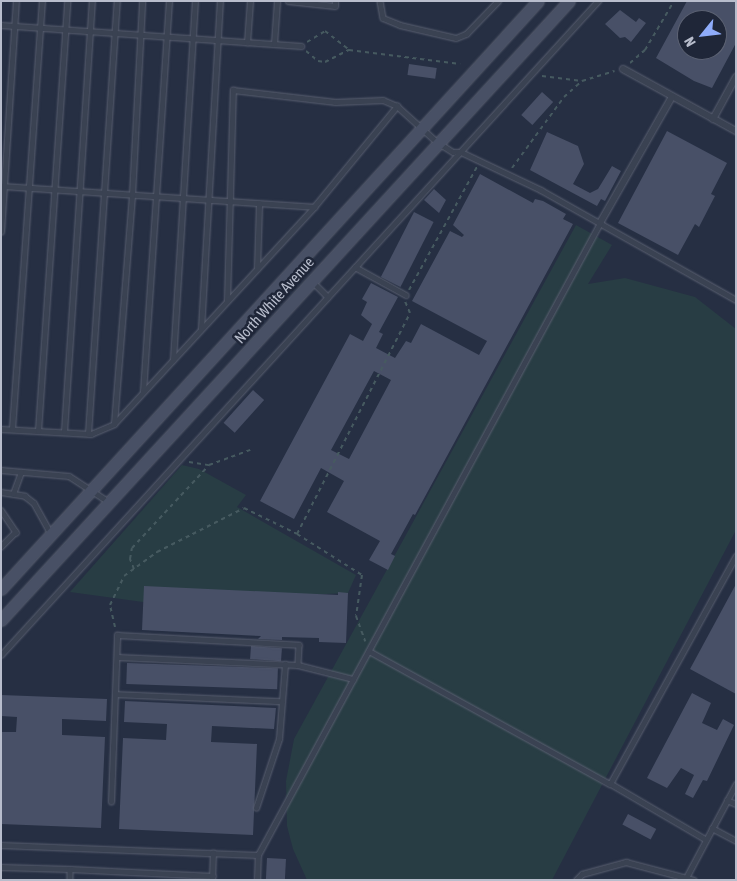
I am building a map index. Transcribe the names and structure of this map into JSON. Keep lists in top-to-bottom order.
{
  "streets": {
    "main road": ["North White Avenue"]
  },
  "north": "bottom left"
}
